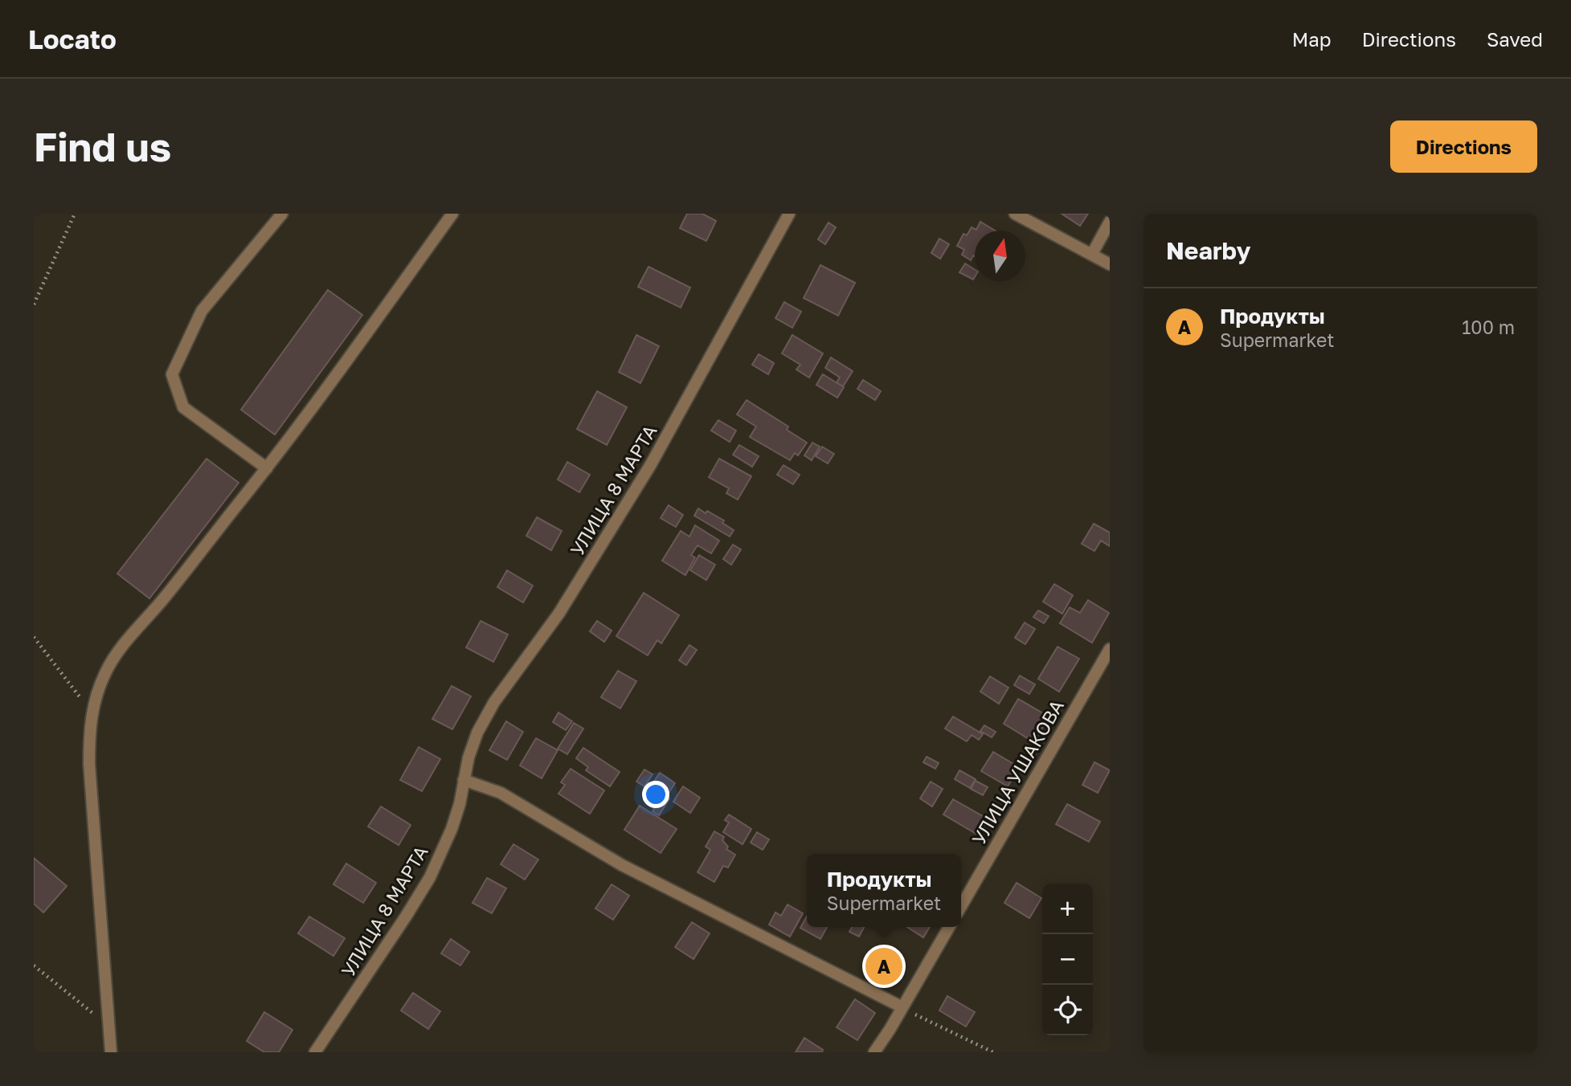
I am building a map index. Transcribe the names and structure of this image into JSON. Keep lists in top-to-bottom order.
{
  "streets": {
    "street": ["УЛИЦА 8 МАРТА", "УЛИЦА УШАКОВА"]
  },
  "north": "top",
  "page": {
    "header": "Locato",
    "nav": ["Map", "Directions", "Saved"],
    "buttons": "Directions",
    "title": "Find us",
    "heading": "Nearby",
    "list": [
      {
        "mark": "A",
        "name": "Продукты",
        "note": "Supermarket",
        "value": "100 m"
      }
    ],
    "popup": ["Продукты", "Supermarket"],
    "map_buttons": ["+", "−"],
    "pins": "A"
  }
}
